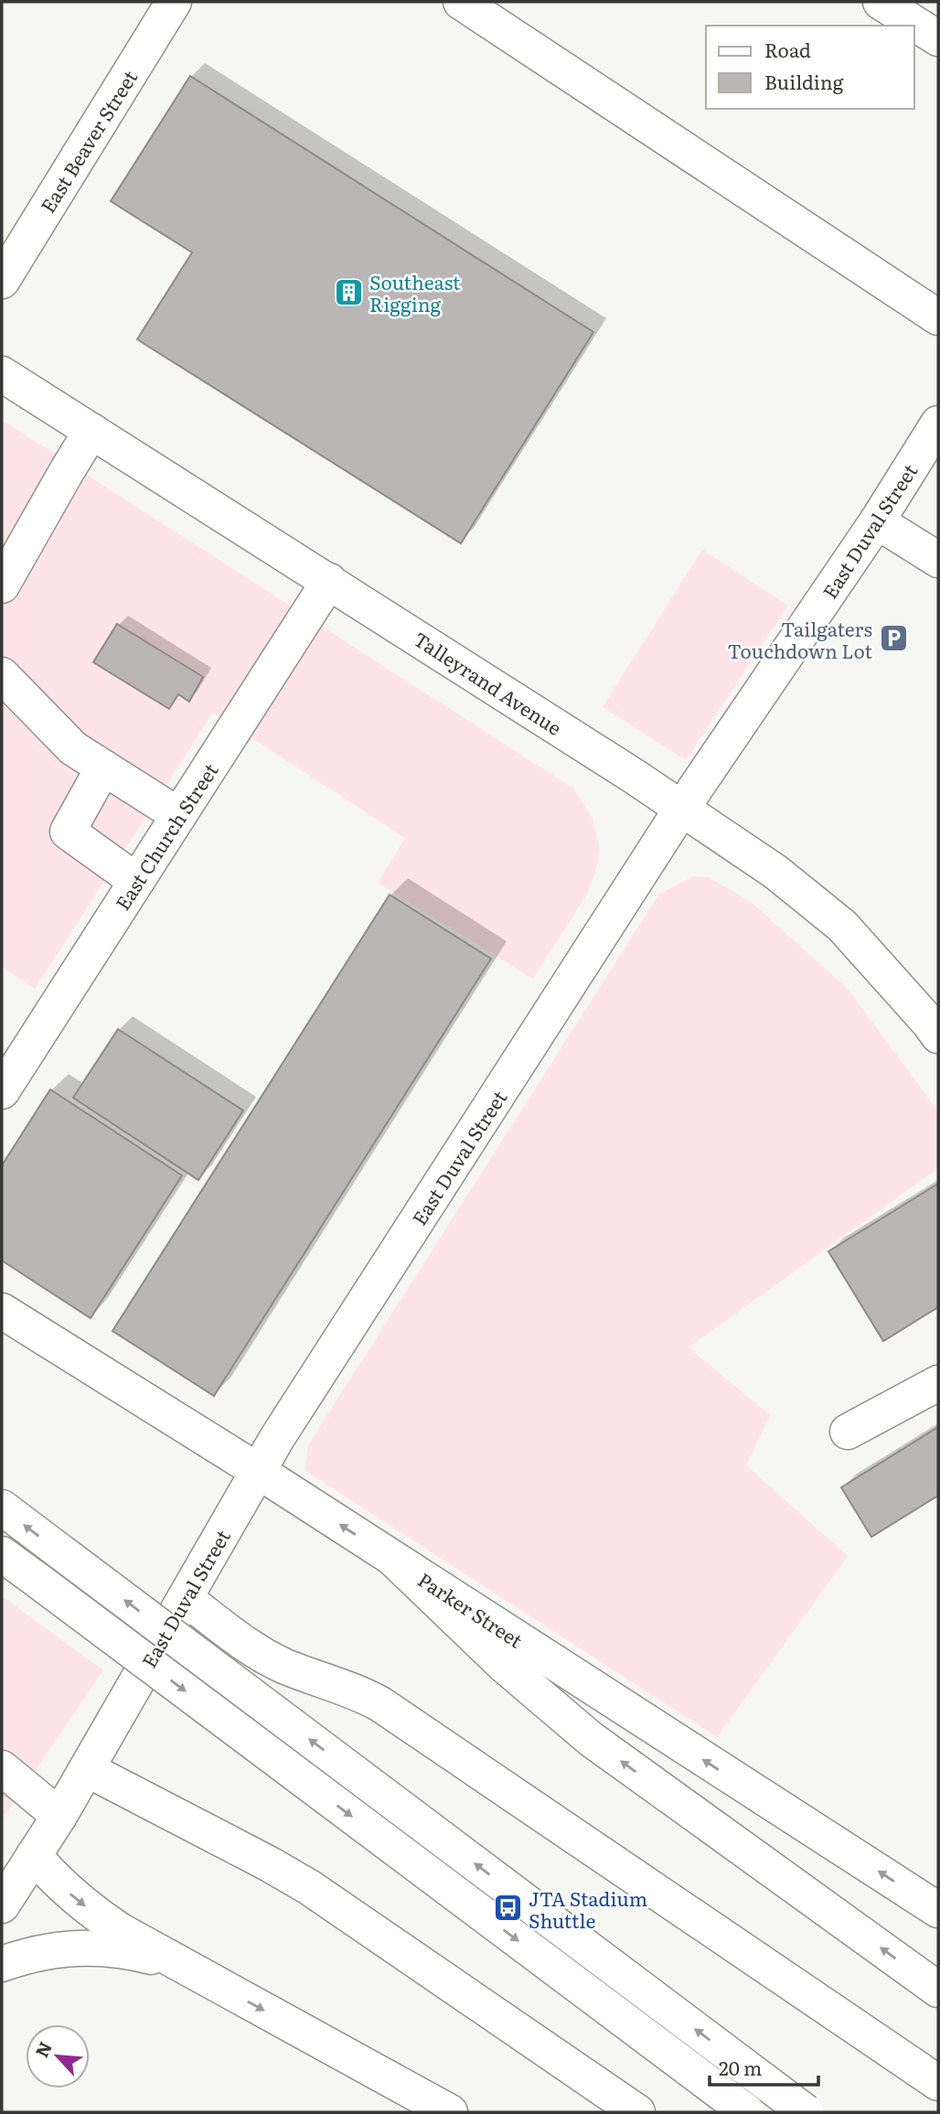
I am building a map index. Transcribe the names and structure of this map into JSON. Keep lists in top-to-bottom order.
{
  "streets": {
    "main road": [
      "East Beaver Street",
      "East Duval Street",
      "Talleyrand Avenue",
      "East Church Street",
      "Parker Street"
    ]
  },
  "crossings": [
    ["East Duval Street", "Talleyrand Avenue"],
    ["East Duval Street", "Parker Street"],
    ["Talleyrand Avenue", "East Church Street"]
  ],
  "places": {
    "building": ["Southeast Rigging"],
    "parking": ["Tailgaters Touchdown Lot"],
    "bus stop": ["JTA Stadium Shuttle"]
  },
  "legend": ["Road", "Building"],
  "scale_bar": "20 m",
  "north": "top left"
}
